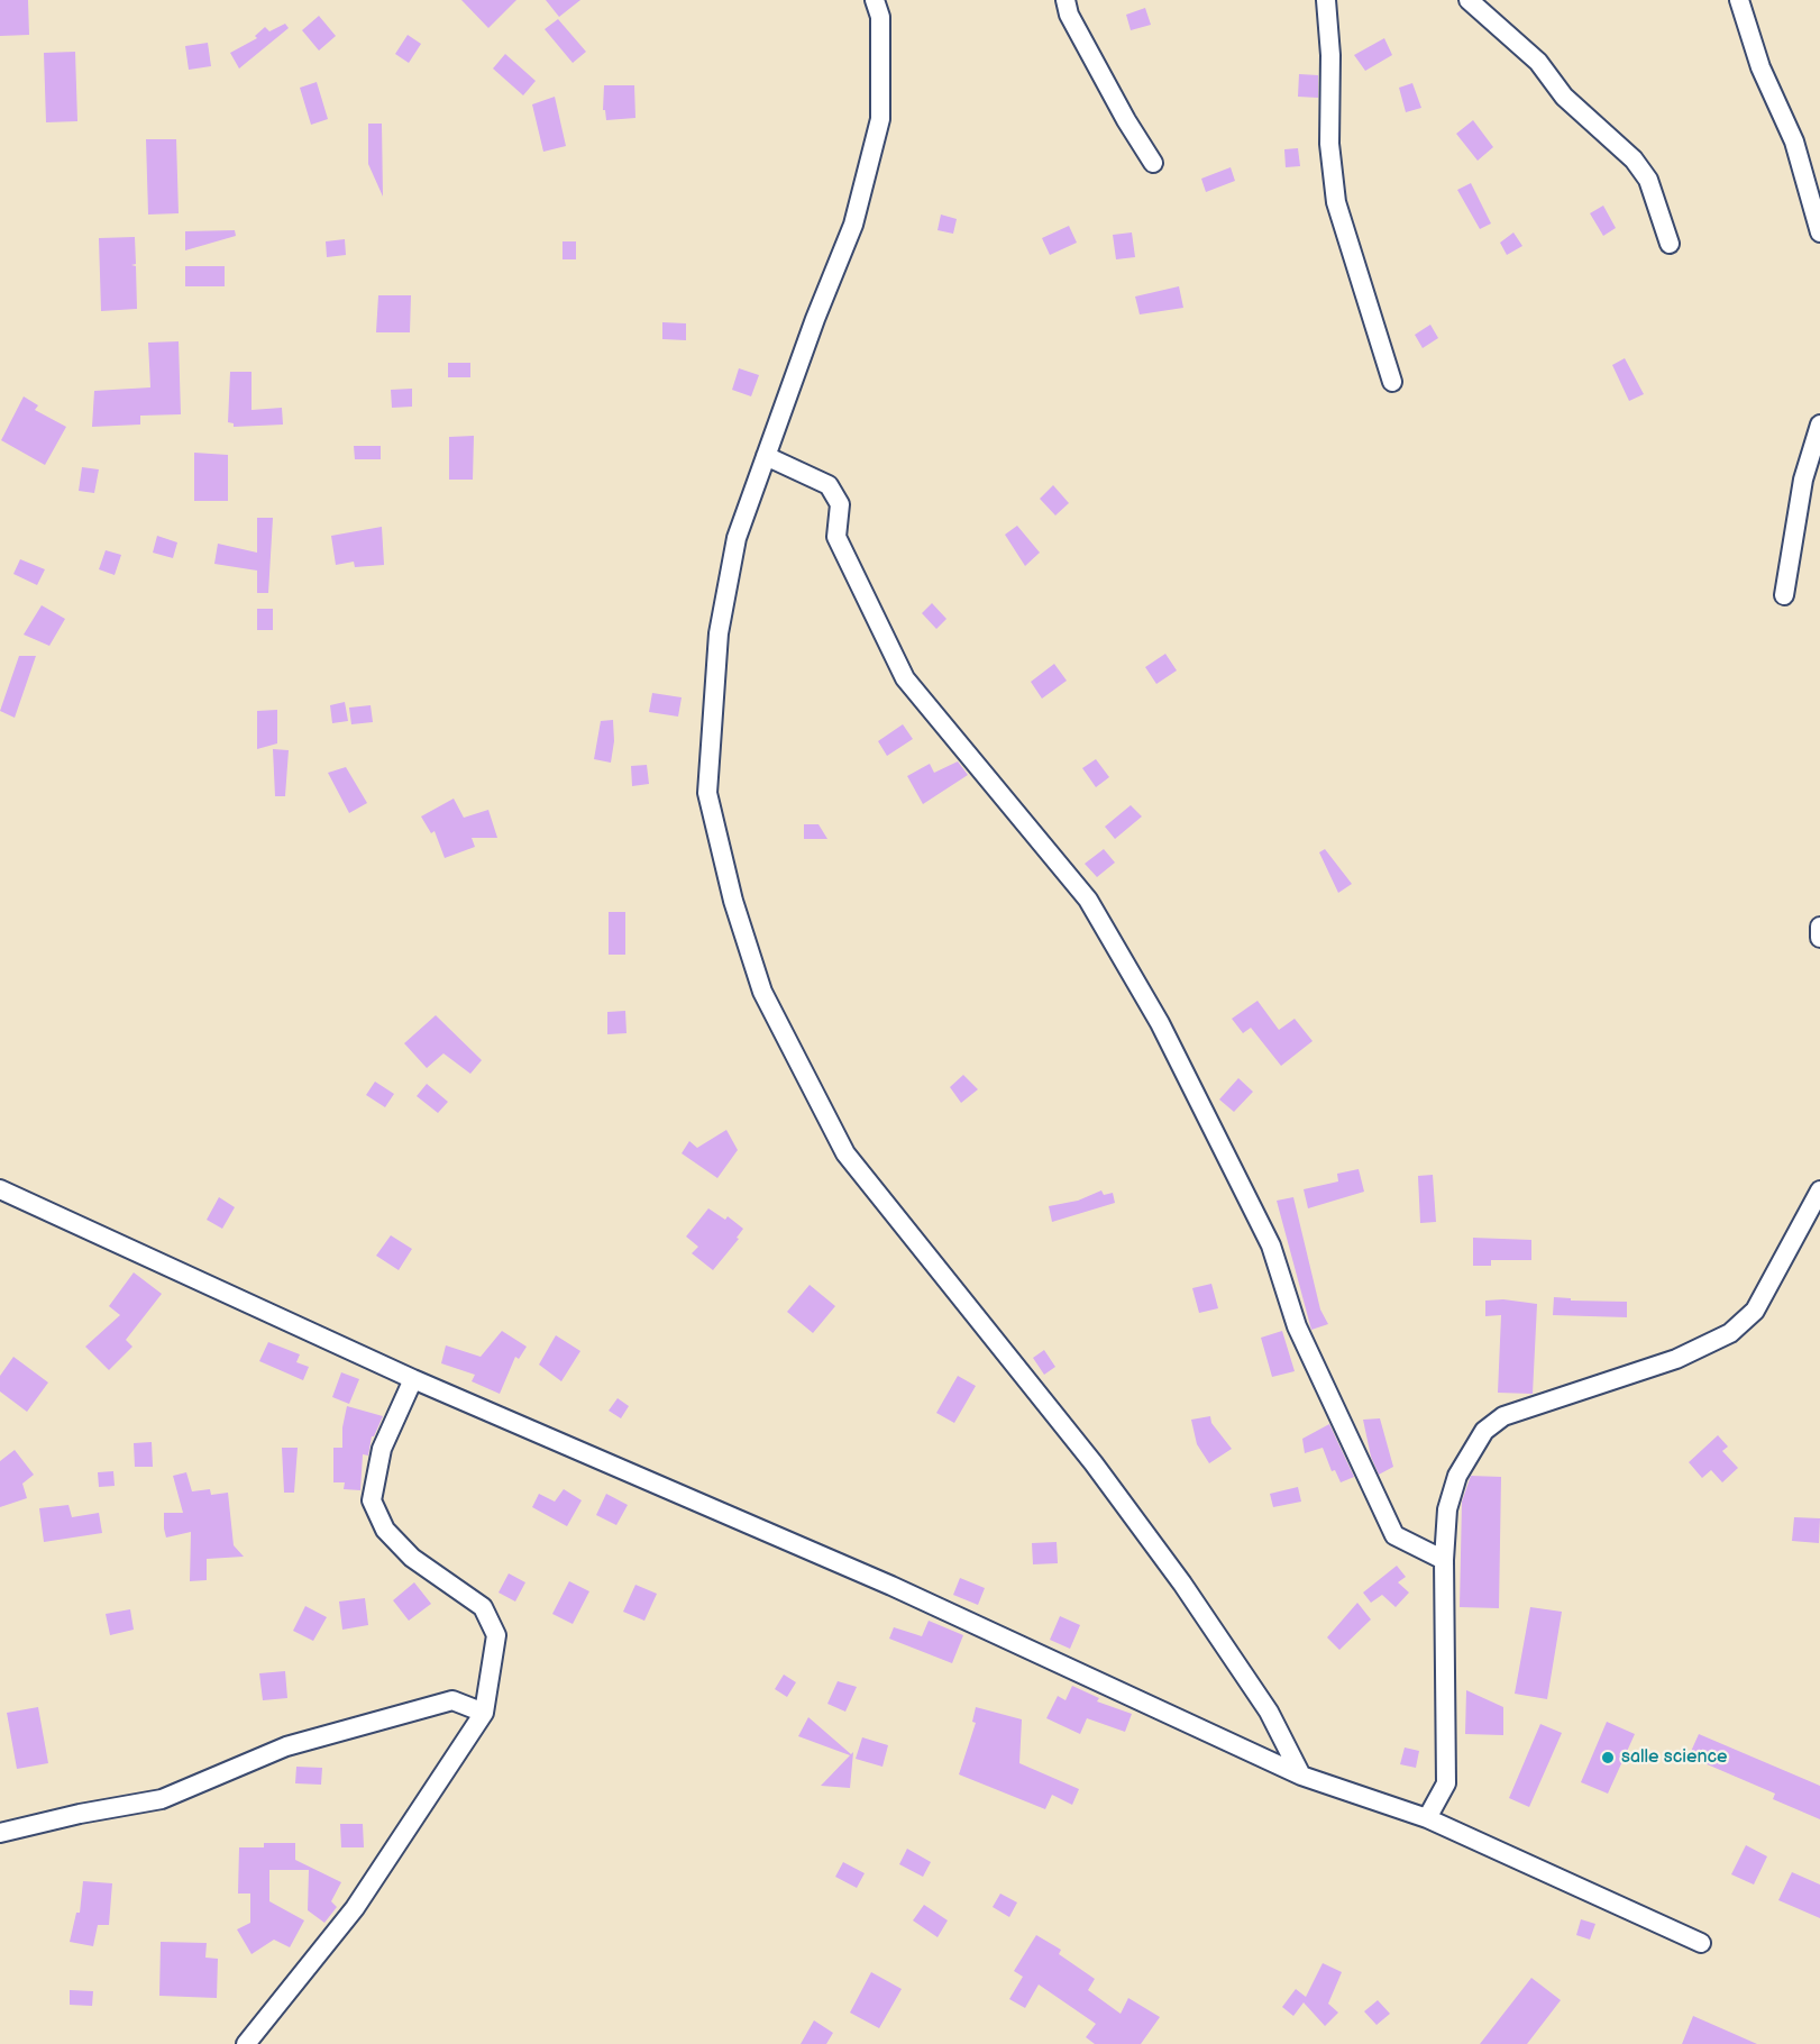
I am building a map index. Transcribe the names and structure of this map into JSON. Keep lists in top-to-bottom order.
{
  "places": ["salle science"]
}
